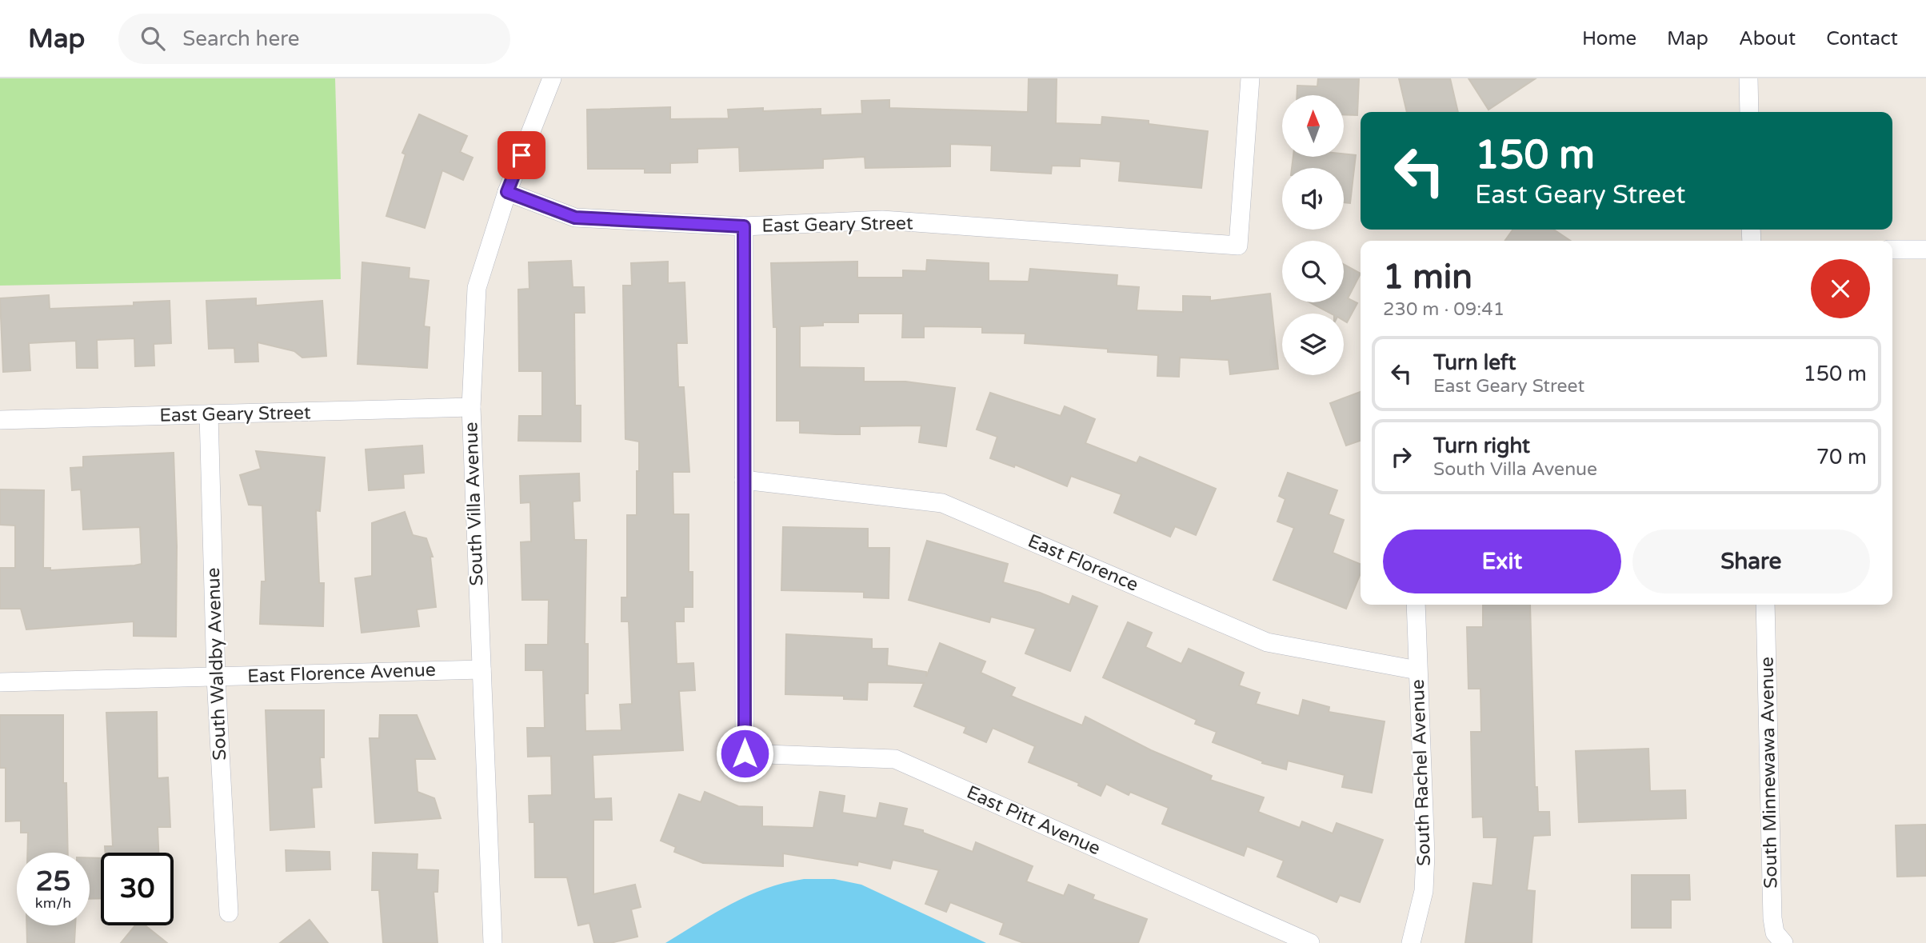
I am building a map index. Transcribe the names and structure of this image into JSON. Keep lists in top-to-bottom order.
{
  "streets": {
    "street": [
      "East Geary Street",
      "South Villa Avenue",
      "East Florence",
      "South Waldby Avenue",
      "East Florence Avenue",
      "South Rachel Avenue",
      "South Minnewawa Avenue",
      "East Pitt Avenue"
    ]
  },
  "crossings": [
    ["East Geary Street", "South Villa Avenue"],
    ["East Geary Street", "South Waldby Avenue"],
    ["South Villa Avenue", "East Florence Avenue"],
    ["East Florence", "South Rachel Avenue"],
    ["East Florence", "East Pitt Avenue"],
    ["South Waldby Avenue", "East Florence Avenue"]
  ],
  "north": "top",
  "page": {
    "header": "Map",
    "search": "Search here",
    "nav": [
      "Home",
      "Map",
      "About",
      "Contact"
    ],
    "turn": ["150 m", "East Geary Street"],
    "heading": ["1 min", "230 m · 09:41"],
    "list": [
      {
        "name": "Turn left",
        "note": "East Geary Street",
        "value": "150 m"
      },
      {
        "name": "Turn right",
        "note": "South Villa Avenue",
        "value": "70 m"
      }
    ],
    "buttons": ["Exit", "Share"],
    "speed": "25 km/h",
    "limit": "30"
  }
}
